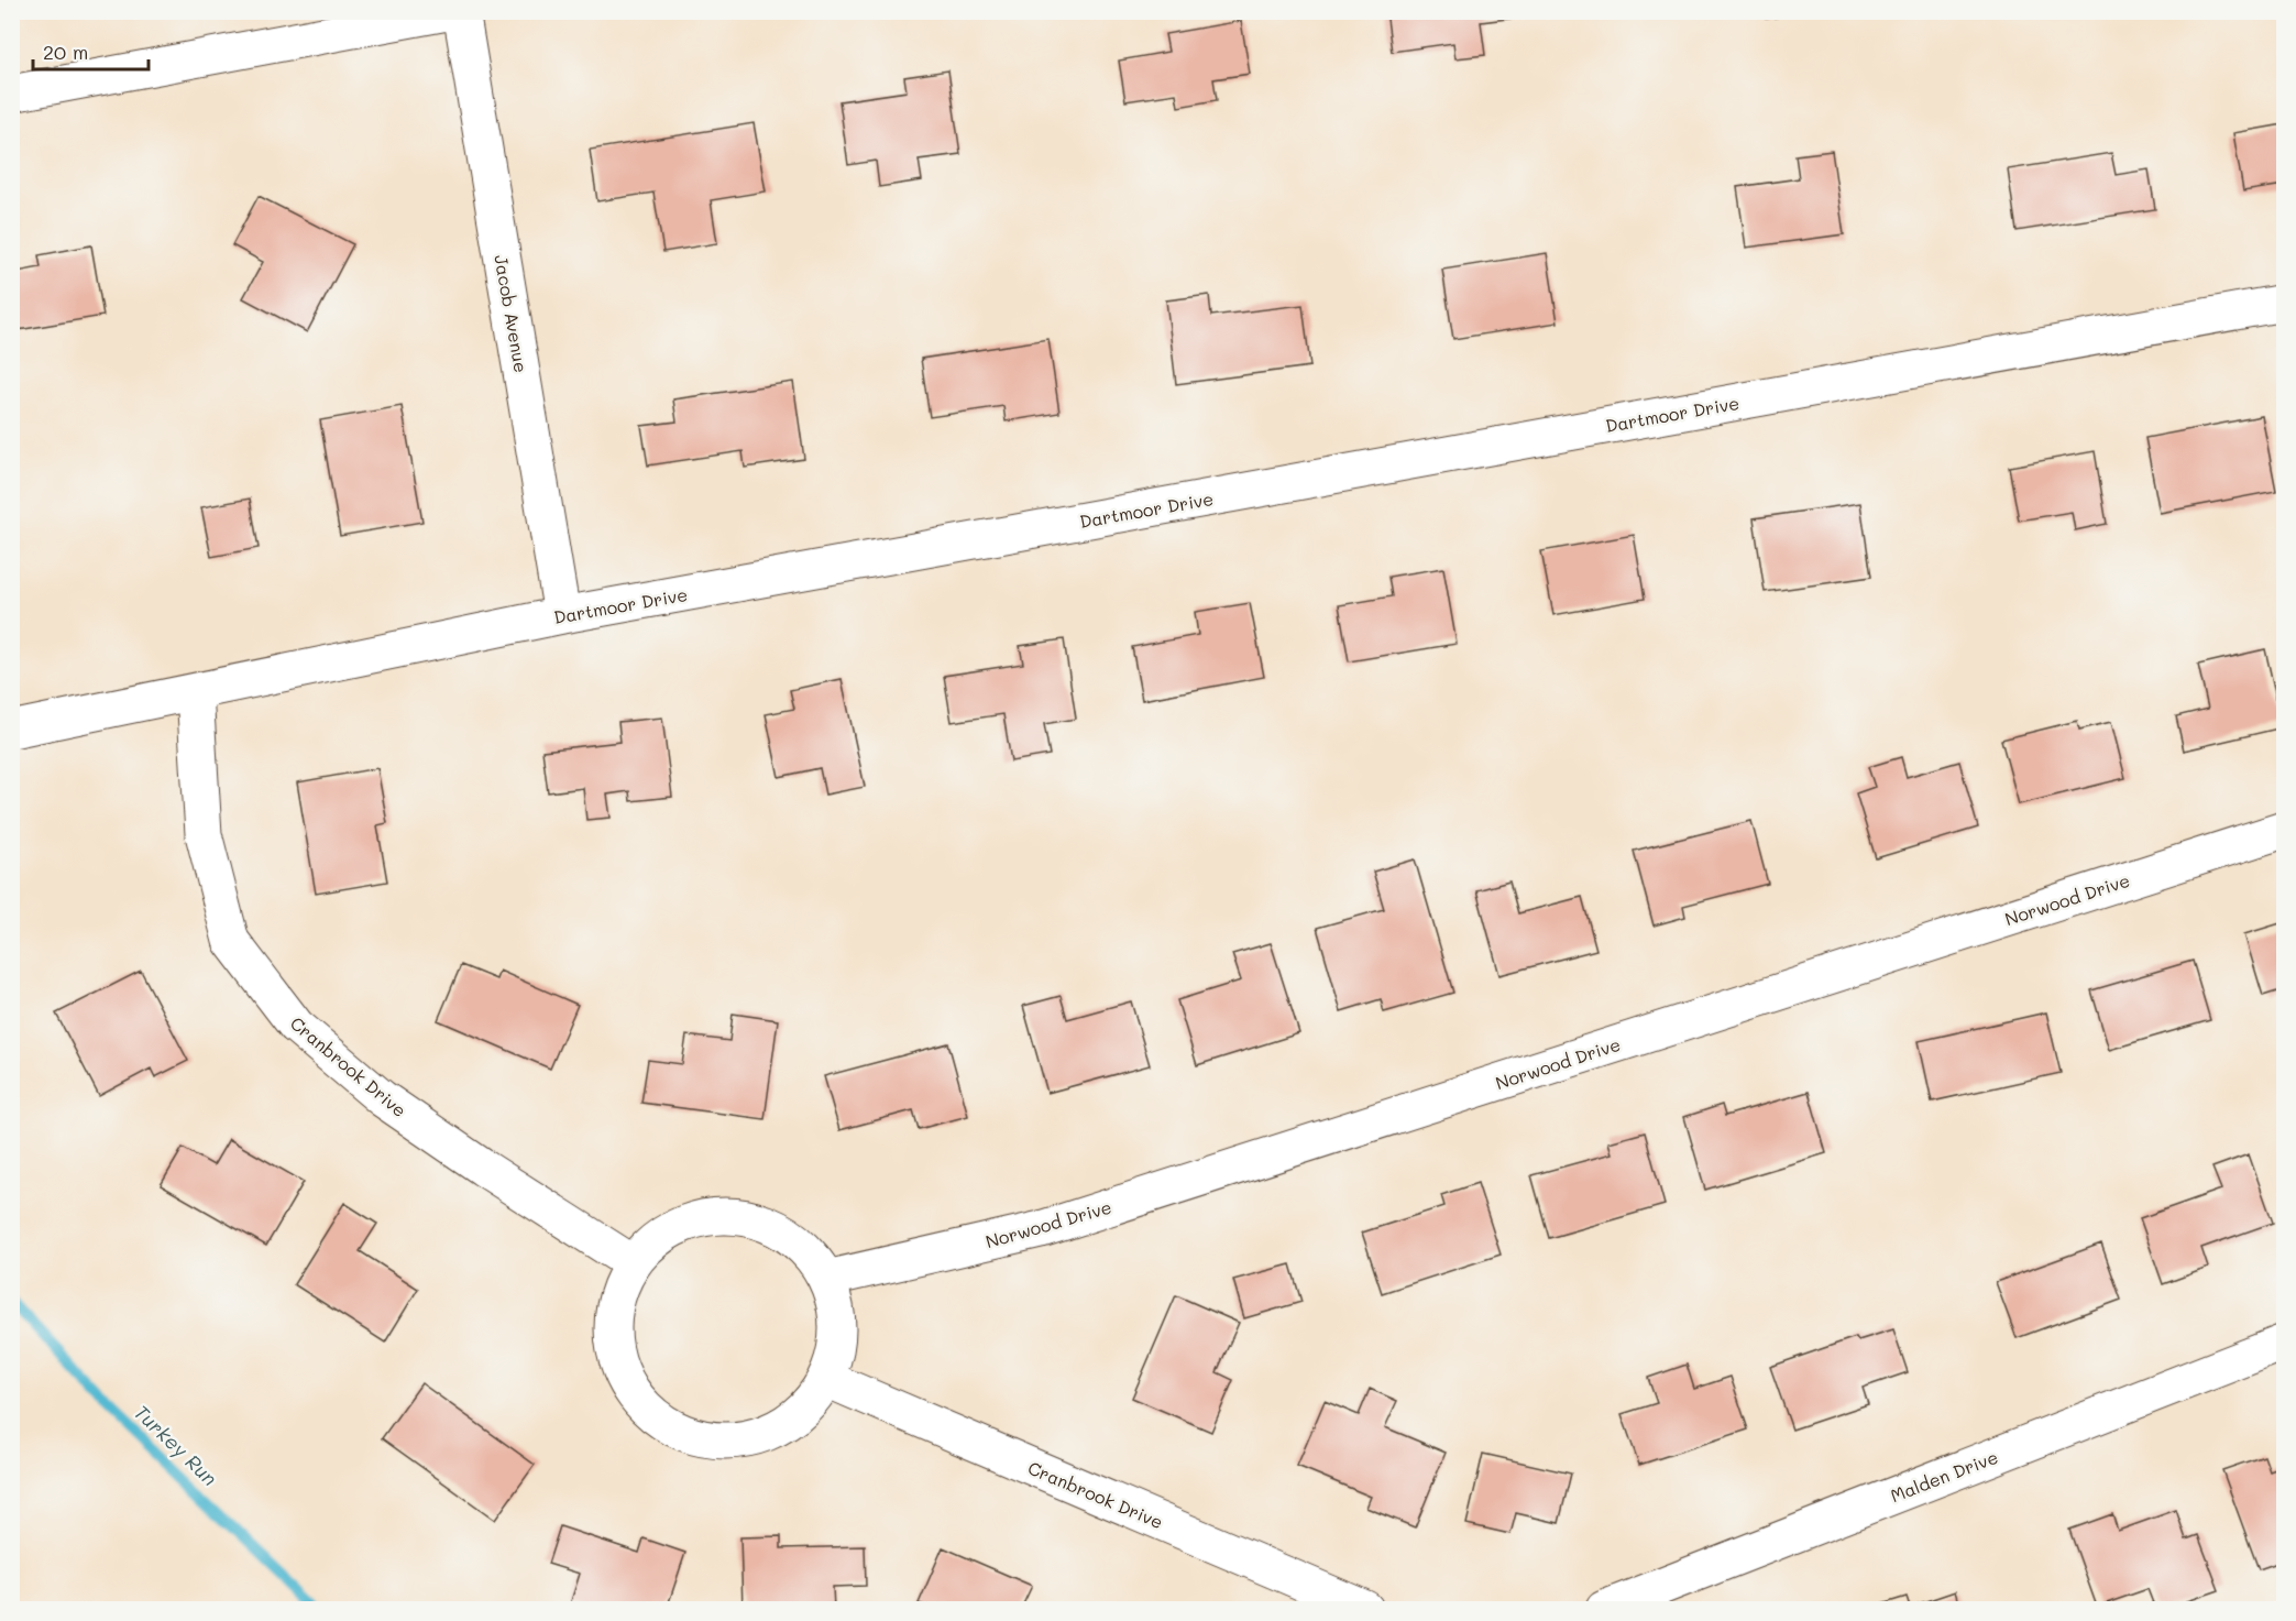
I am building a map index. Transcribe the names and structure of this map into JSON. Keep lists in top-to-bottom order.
{
  "streets": {
    "street": [
      "Jacob Avenue",
      "Dartmoor Drive",
      "Norwood Drive",
      "Cranbrook Drive",
      "Malden Drive"
    ]
  },
  "crossings": [
    ["Jacob Avenue", "Dartmoor Drive"],
    ["Dartmoor Drive", "Cranbrook Drive"],
    ["Norwood Drive", "Cranbrook Drive"]
  ],
  "water": ["Turkey Run"],
  "scale_bar": "20 m"
}
